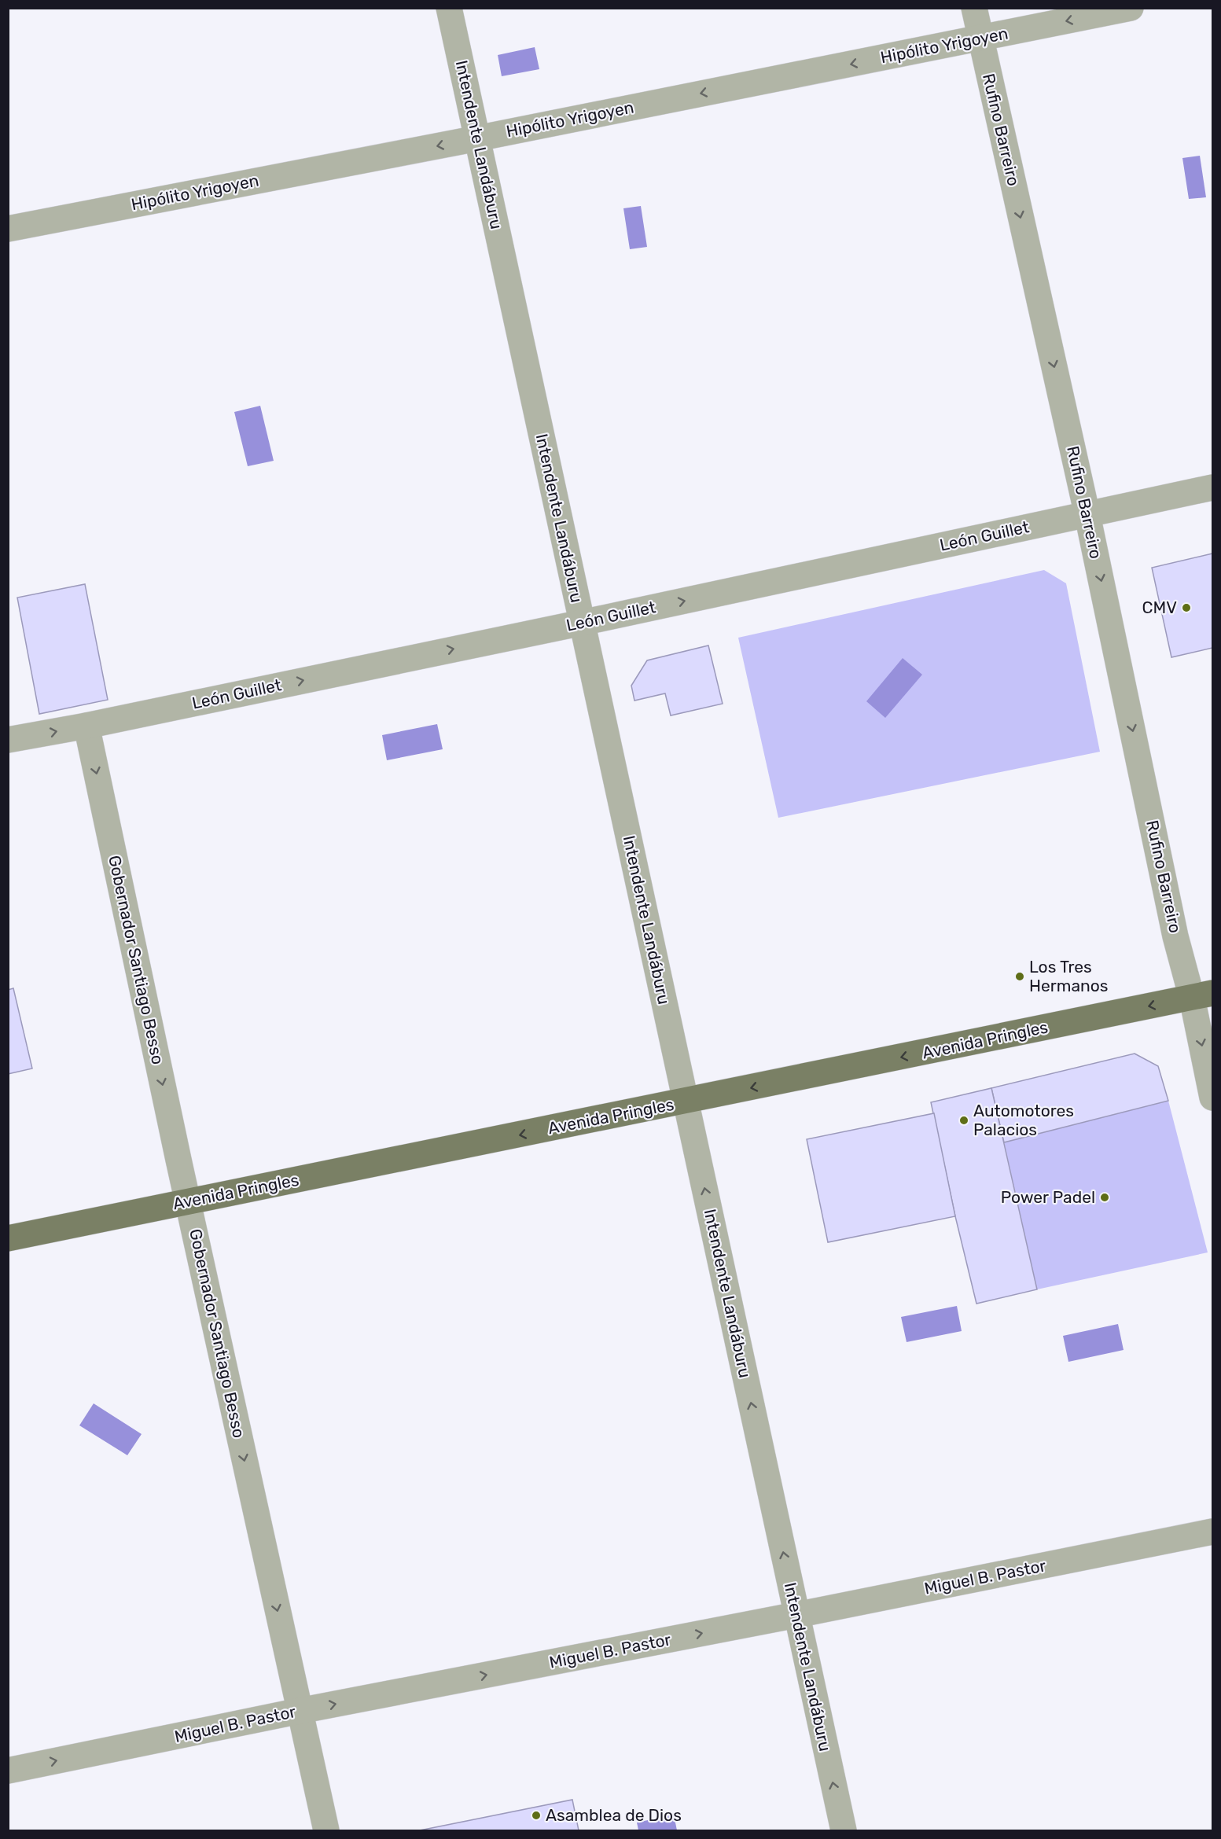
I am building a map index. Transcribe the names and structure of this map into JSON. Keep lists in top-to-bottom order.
{
  "streets": {
    "main road": ["Avenida Pringles"],
    "street": [
      "Hipólito Yrigoyen",
      "Rufino Barreiro",
      "Intendente Landáburu",
      "León Guillet",
      "Gobernador Santiago Besso",
      "Miguel B. Pastor"
    ]
  },
  "crossings": [
    ["Hipólito Yrigoyen", "Rufino Barreiro"],
    ["Hipólito Yrigoyen", "Intendente Landáburu"],
    ["Rufino Barreiro", "León Guillet"],
    ["Rufino Barreiro", "Avenida Pringles"],
    ["Intendente Landáburu", "León Guillet"],
    ["Intendente Landáburu", "Avenida Pringles"],
    ["Intendente Landáburu", "Miguel B. Pastor"],
    ["León Guillet", "Gobernador Santiago Besso"],
    ["Gobernador Santiago Besso", "Avenida Pringles"],
    ["Gobernador Santiago Besso", "Miguel B. Pastor"]
  ],
  "one_way": [
    "Hipólito Yrigoyen",
    "Rufino Barreiro",
    "Intendente Landáburu",
    "León Guillet",
    "Gobernador Santiago Besso",
    "Avenida Pringles",
    "Miguel B. Pastor"
  ],
  "places": [
    "CMV",
    "Los Tres Hermanos",
    "Automotores Palacios",
    "Power Padel",
    "Asamblea de Dios"
  ]
}
